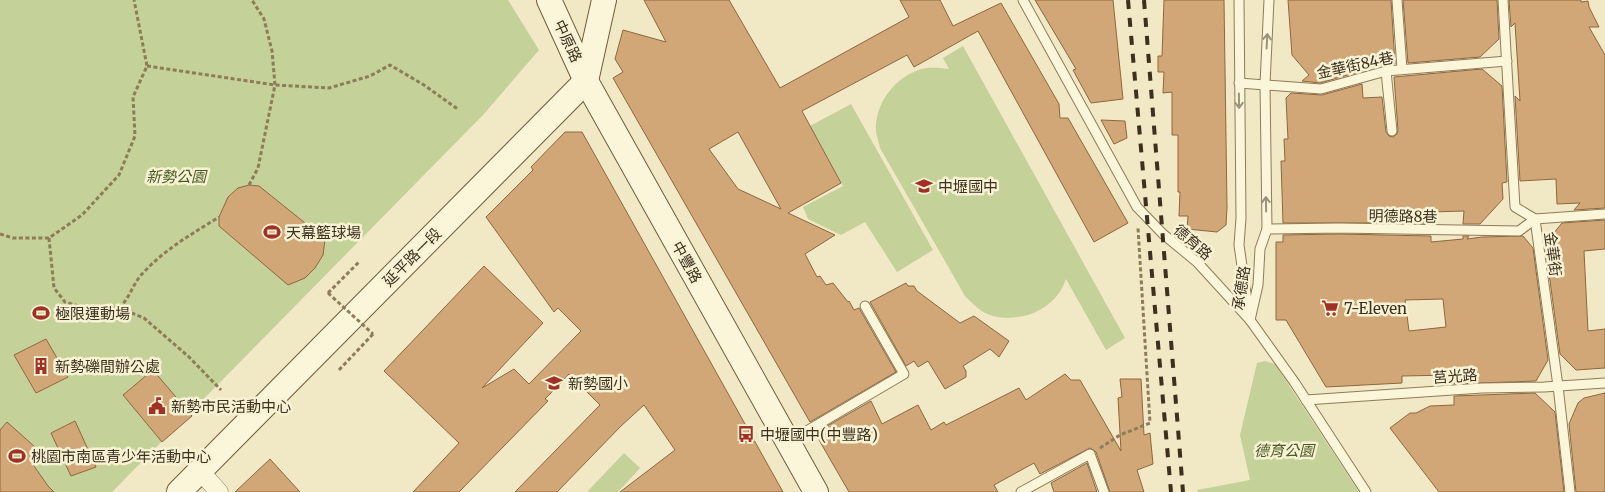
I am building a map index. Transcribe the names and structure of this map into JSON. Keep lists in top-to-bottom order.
{
  "streets": {
    "main road": ["中原路", "延平路一段", "中豐路"],
    "lane": [
      "金華街84巷",
      "明德路8巷",
      "德育路",
      "金華街",
      "承德路",
      "莒光路"
    ]
  },
  "crossings": [
    ["中原路", "延平路一段"],
    ["中原路", "中豐路"],
    ["金華街84巷", "金華街"],
    ["金華街84巷", "承德路"],
    ["明德路8巷", "金華街"],
    ["明德路8巷", "承德路"],
    ["德育路", "承德路"],
    ["德育路", "莒光路"],
    ["金華街", "莒光路"],
    ["延平路一段", "中豐路"]
  ],
  "parks": ["新勢公園", "德育公園"],
  "places": {
    "school or university": ["中壢國中", "新勢國小"],
    "sports": ["天幕籃球場", "極限運動場", "桃園市南區青少年活動中心"],
    "supermarket": ["7-Eleven"],
    "building": ["新勢礫間辦公處"],
    "public building": ["新勢市民活動中心"],
    "bus stop": ["中壢國中(中豐路)"]
  }
}
